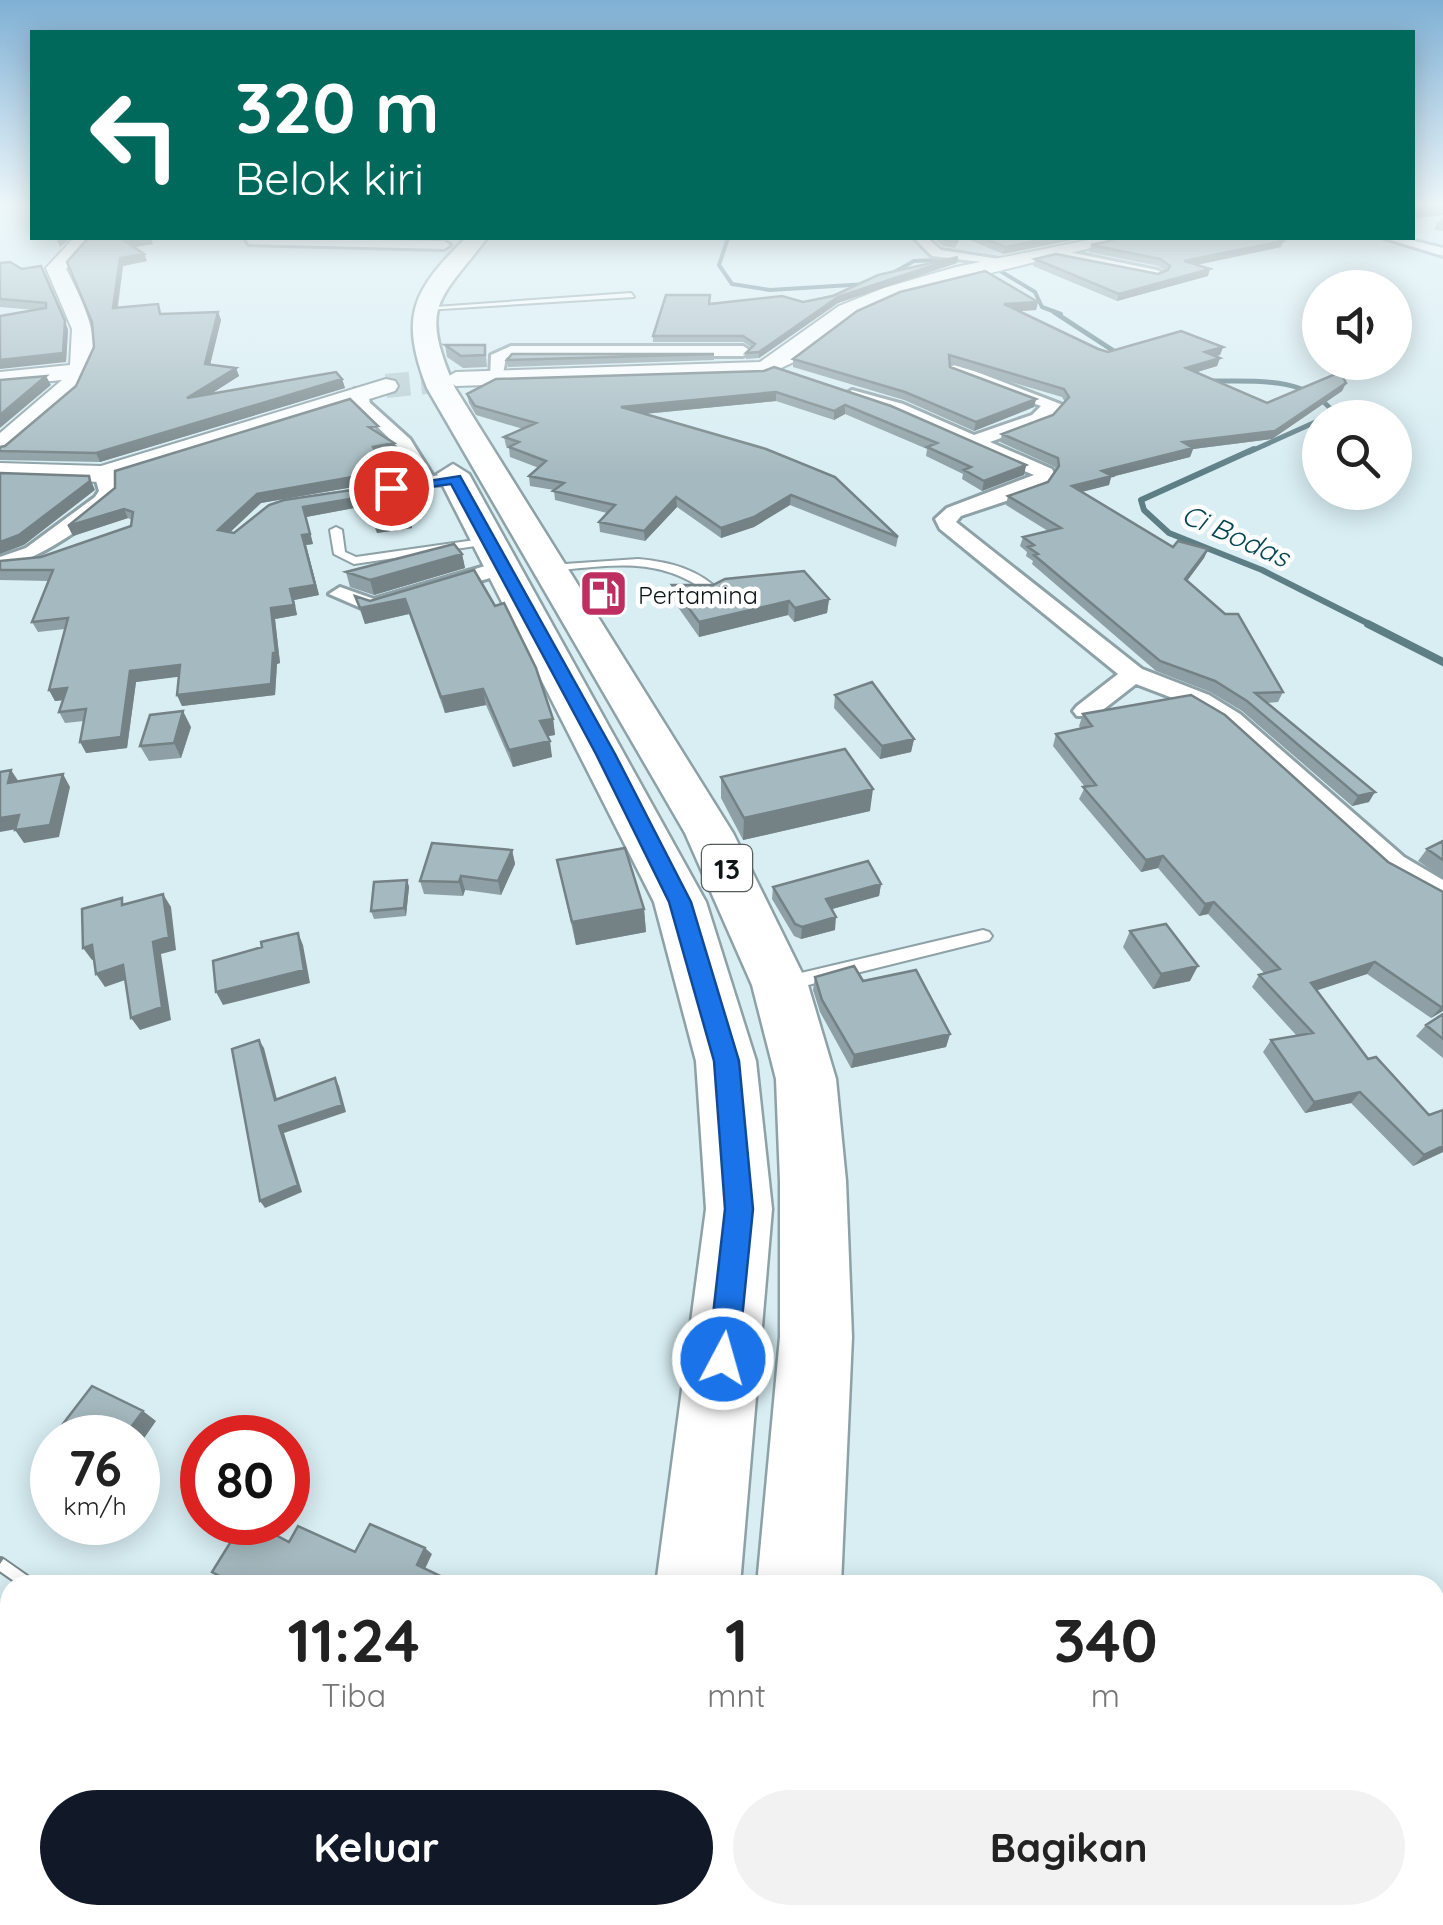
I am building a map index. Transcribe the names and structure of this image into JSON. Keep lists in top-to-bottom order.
{
  "streets": {
    "highway": ["13"]
  },
  "water": ["Ci Bodas"],
  "places": {
    "fuel station": ["Pertamina"]
  },
  "page": {
    "turn": ["320 m", "Belok kiri"],
    "speed": "76 km/h",
    "limit": "80",
    "eta": [
      "11:24",
      "Tiba",
      "1",
      "mnt",
      "340",
      "m"
    ],
    "buttons": ["Keluar", "Bagikan"]
  }
}
